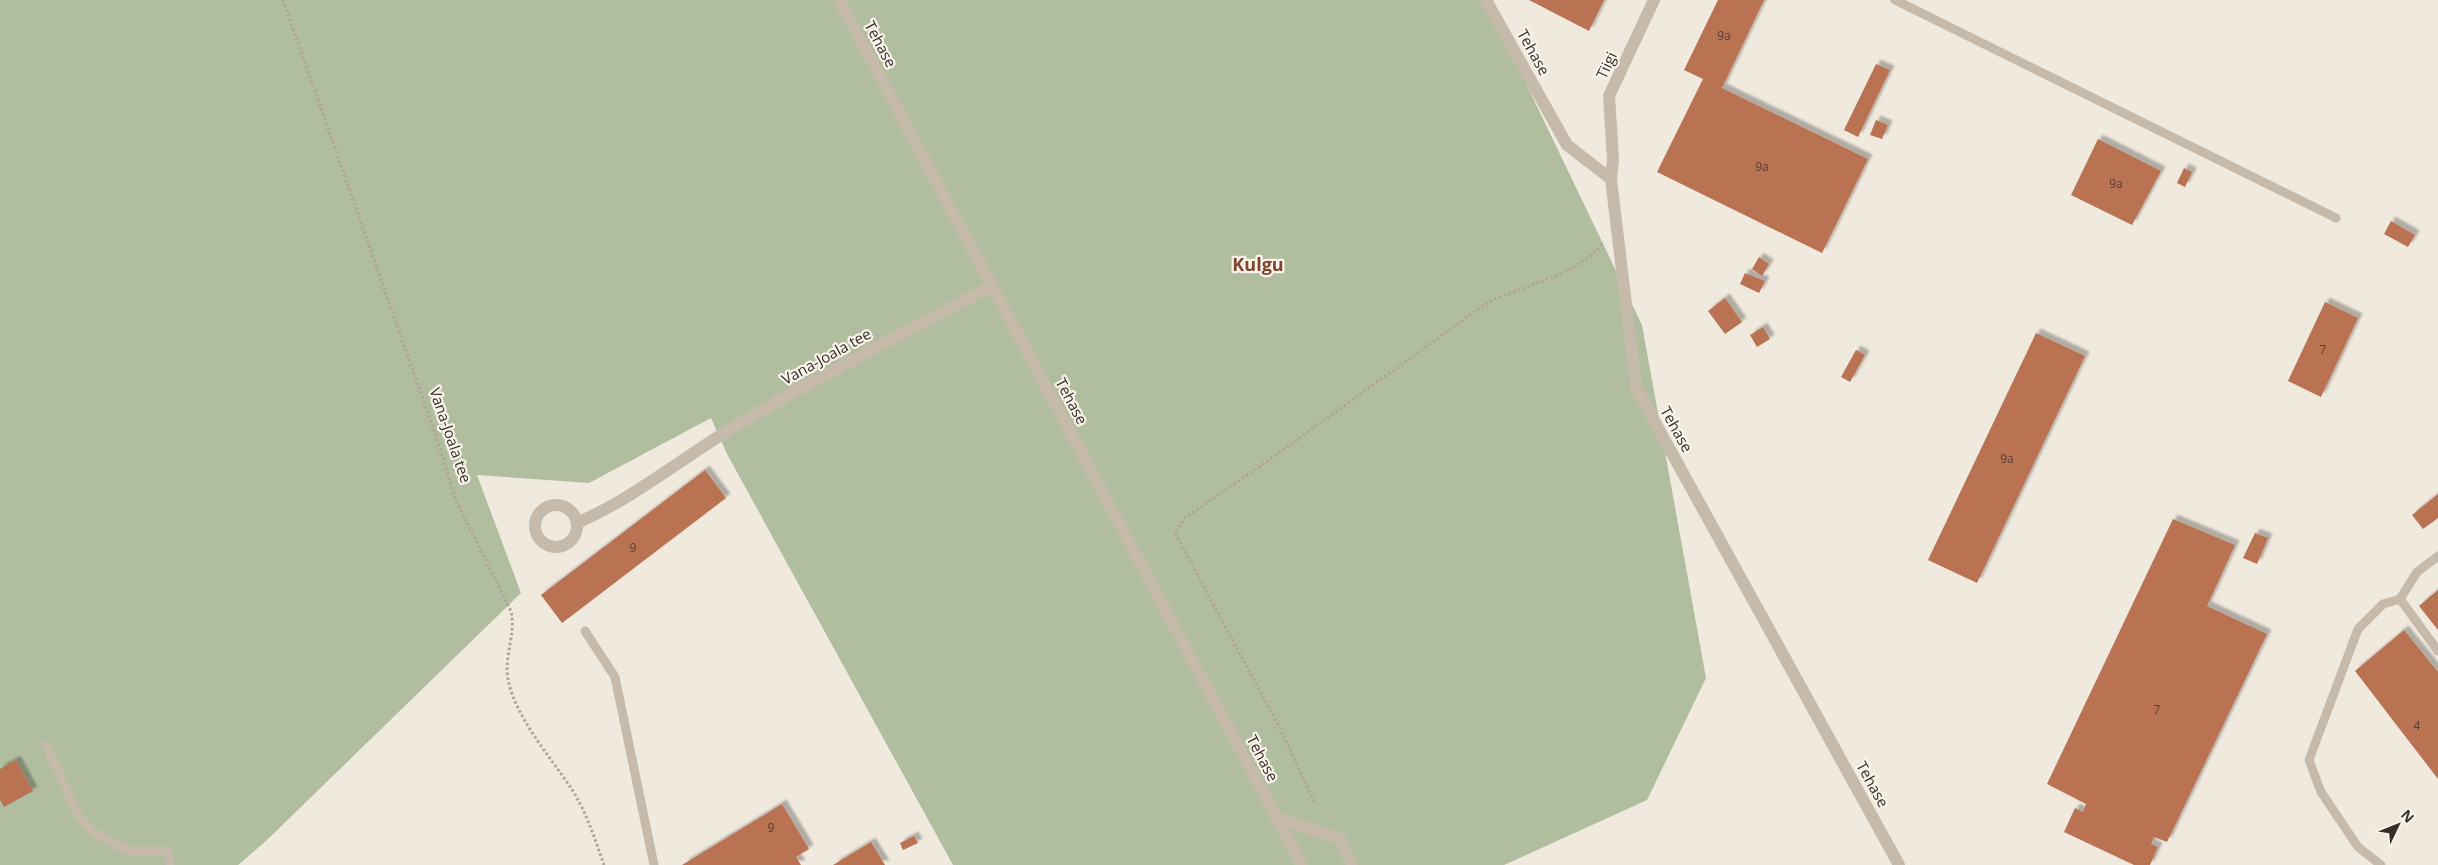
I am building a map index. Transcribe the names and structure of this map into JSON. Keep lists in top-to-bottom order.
{
  "streets": {
    "street": ["Tehase", "Tiigi", "Vana-Joala tee"]
  },
  "crossings": [
    ["Tehase", "Tiigi"],
    ["Tehase", "Vana-Joala tee"]
  ],
  "districts": ["Kulgu"],
  "house_numbers": [
    "9a",
    "9a",
    "9a",
    "7",
    "9a",
    "9",
    "7",
    "4",
    "9"
  ],
  "north": "top right"
}
